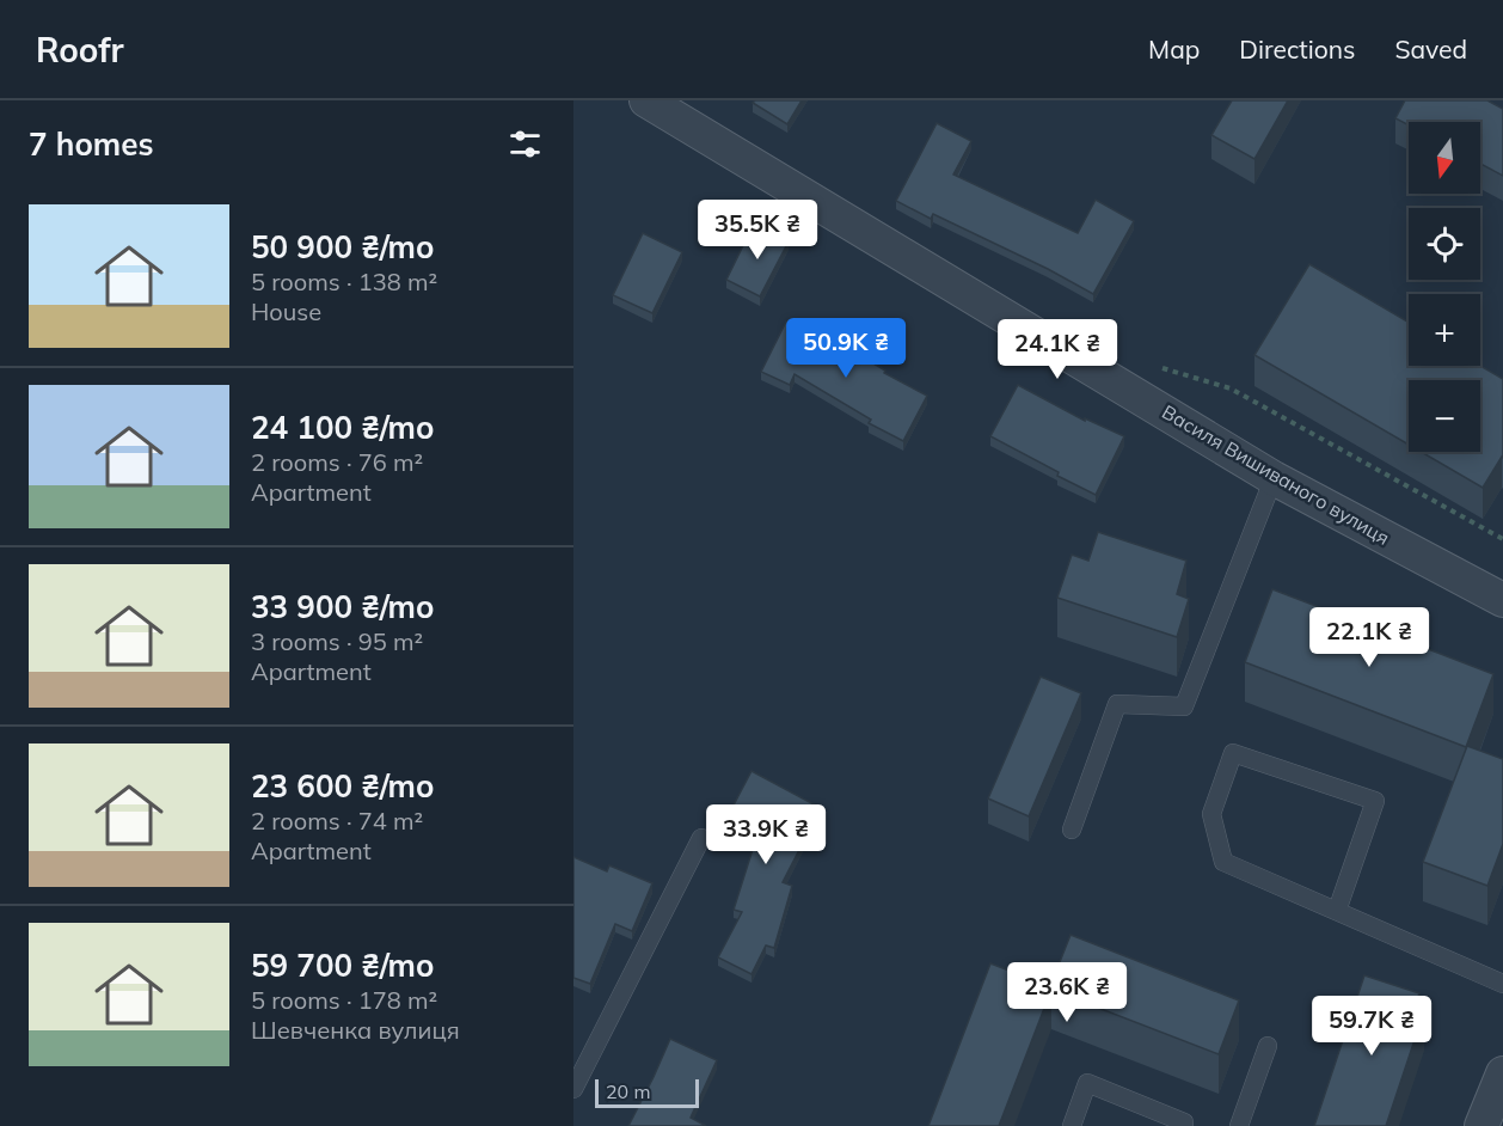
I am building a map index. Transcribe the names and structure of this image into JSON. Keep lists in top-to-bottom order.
{
  "streets": {
    "street": ["Василя Вишиваного вулиця"]
  },
  "scale_bar": "20 m",
  "north": "bottom",
  "page": {
    "header": "Roofr",
    "nav": ["Map", "Directions", "Saved"],
    "heading": "7 homes",
    "map_buttons": ["+", "−"],
    "list": [
      {
        "name": "50 900 ₴/mo",
        "note": "5 rooms · 138 m² · House"
      },
      {
        "name": "24 100 ₴/mo",
        "note": "2 rooms · 76 m² · Apartment"
      },
      {
        "name": "33 900 ₴/mo",
        "note": "3 rooms · 95 m² · Apartment"
      },
      {
        "name": "23 600 ₴/mo",
        "note": "2 rooms · 74 m² · Apartment"
      },
      {
        "name": "59 700 ₴/mo",
        "note": "5 rooms · 178 m² · Шевченка вулиця"
      }
    ],
    "price": [
      "35.5K ₴",
      "50.9K ₴",
      "24.1K ₴",
      "22.1K ₴",
      "33.9K ₴",
      "23.6K ₴",
      "59.7K ₴"
    ],
    "scale": "20 m"
  }
}
